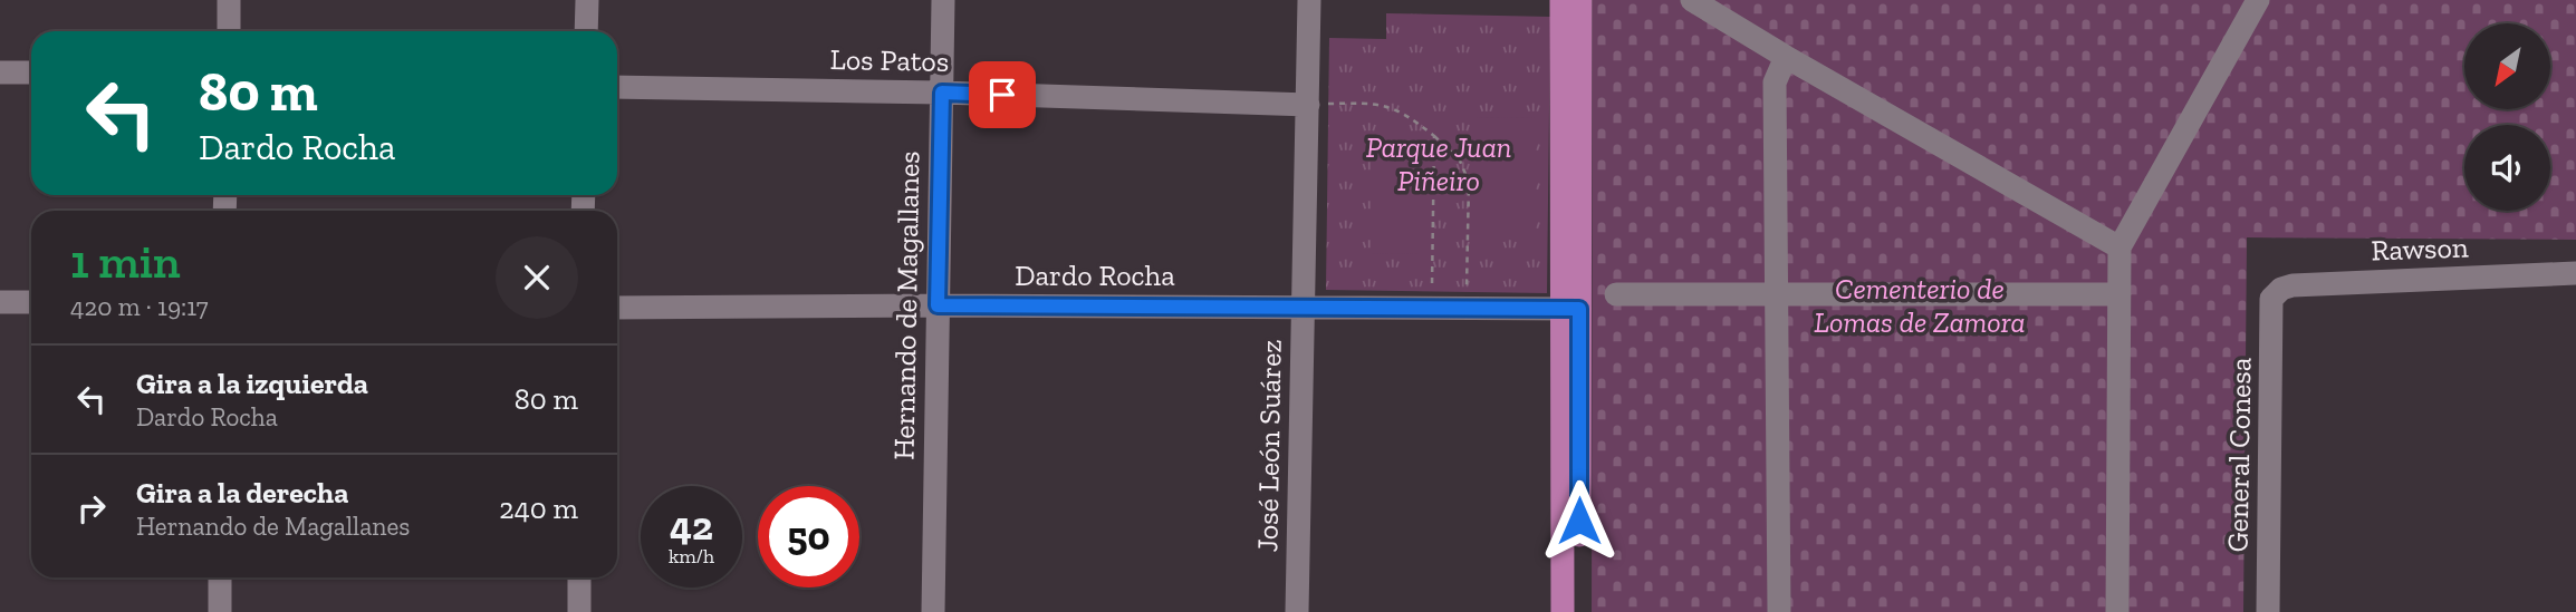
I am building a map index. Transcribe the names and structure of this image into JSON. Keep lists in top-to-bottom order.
{
  "streets": {
    "street": [
      "Los Patos",
      "Rawson",
      "Dardo Rocha",
      "Hernando de Magallanes",
      "José León Suárez",
      "General Conesa"
    ]
  },
  "crossings": [
    ["Los Patos", "Hernando de Magallanes"],
    ["Los Patos", "José León Suárez"],
    ["Rawson", "General Conesa"],
    ["Dardo Rocha", "Hernando de Magallanes"],
    ["Dardo Rocha", "José León Suárez"]
  ],
  "parks": ["Parque Juan Piñeiro", "Cementerio de Lomas de Zamora"],
  "north": "bottom left",
  "page": {
    "turn": ["80 m", "Dardo Rocha"],
    "heading": ["1 min", "420 m · 19:17"],
    "list": [
      {
        "name": "Gira a la izquierda",
        "note": "Dardo Rocha",
        "value": "80 m"
      },
      {
        "name": "Gira a la derecha",
        "note": "Hernando de Magallanes",
        "value": "240 m"
      }
    ],
    "speed": "42 km/h",
    "limit": "50"
  }
}
